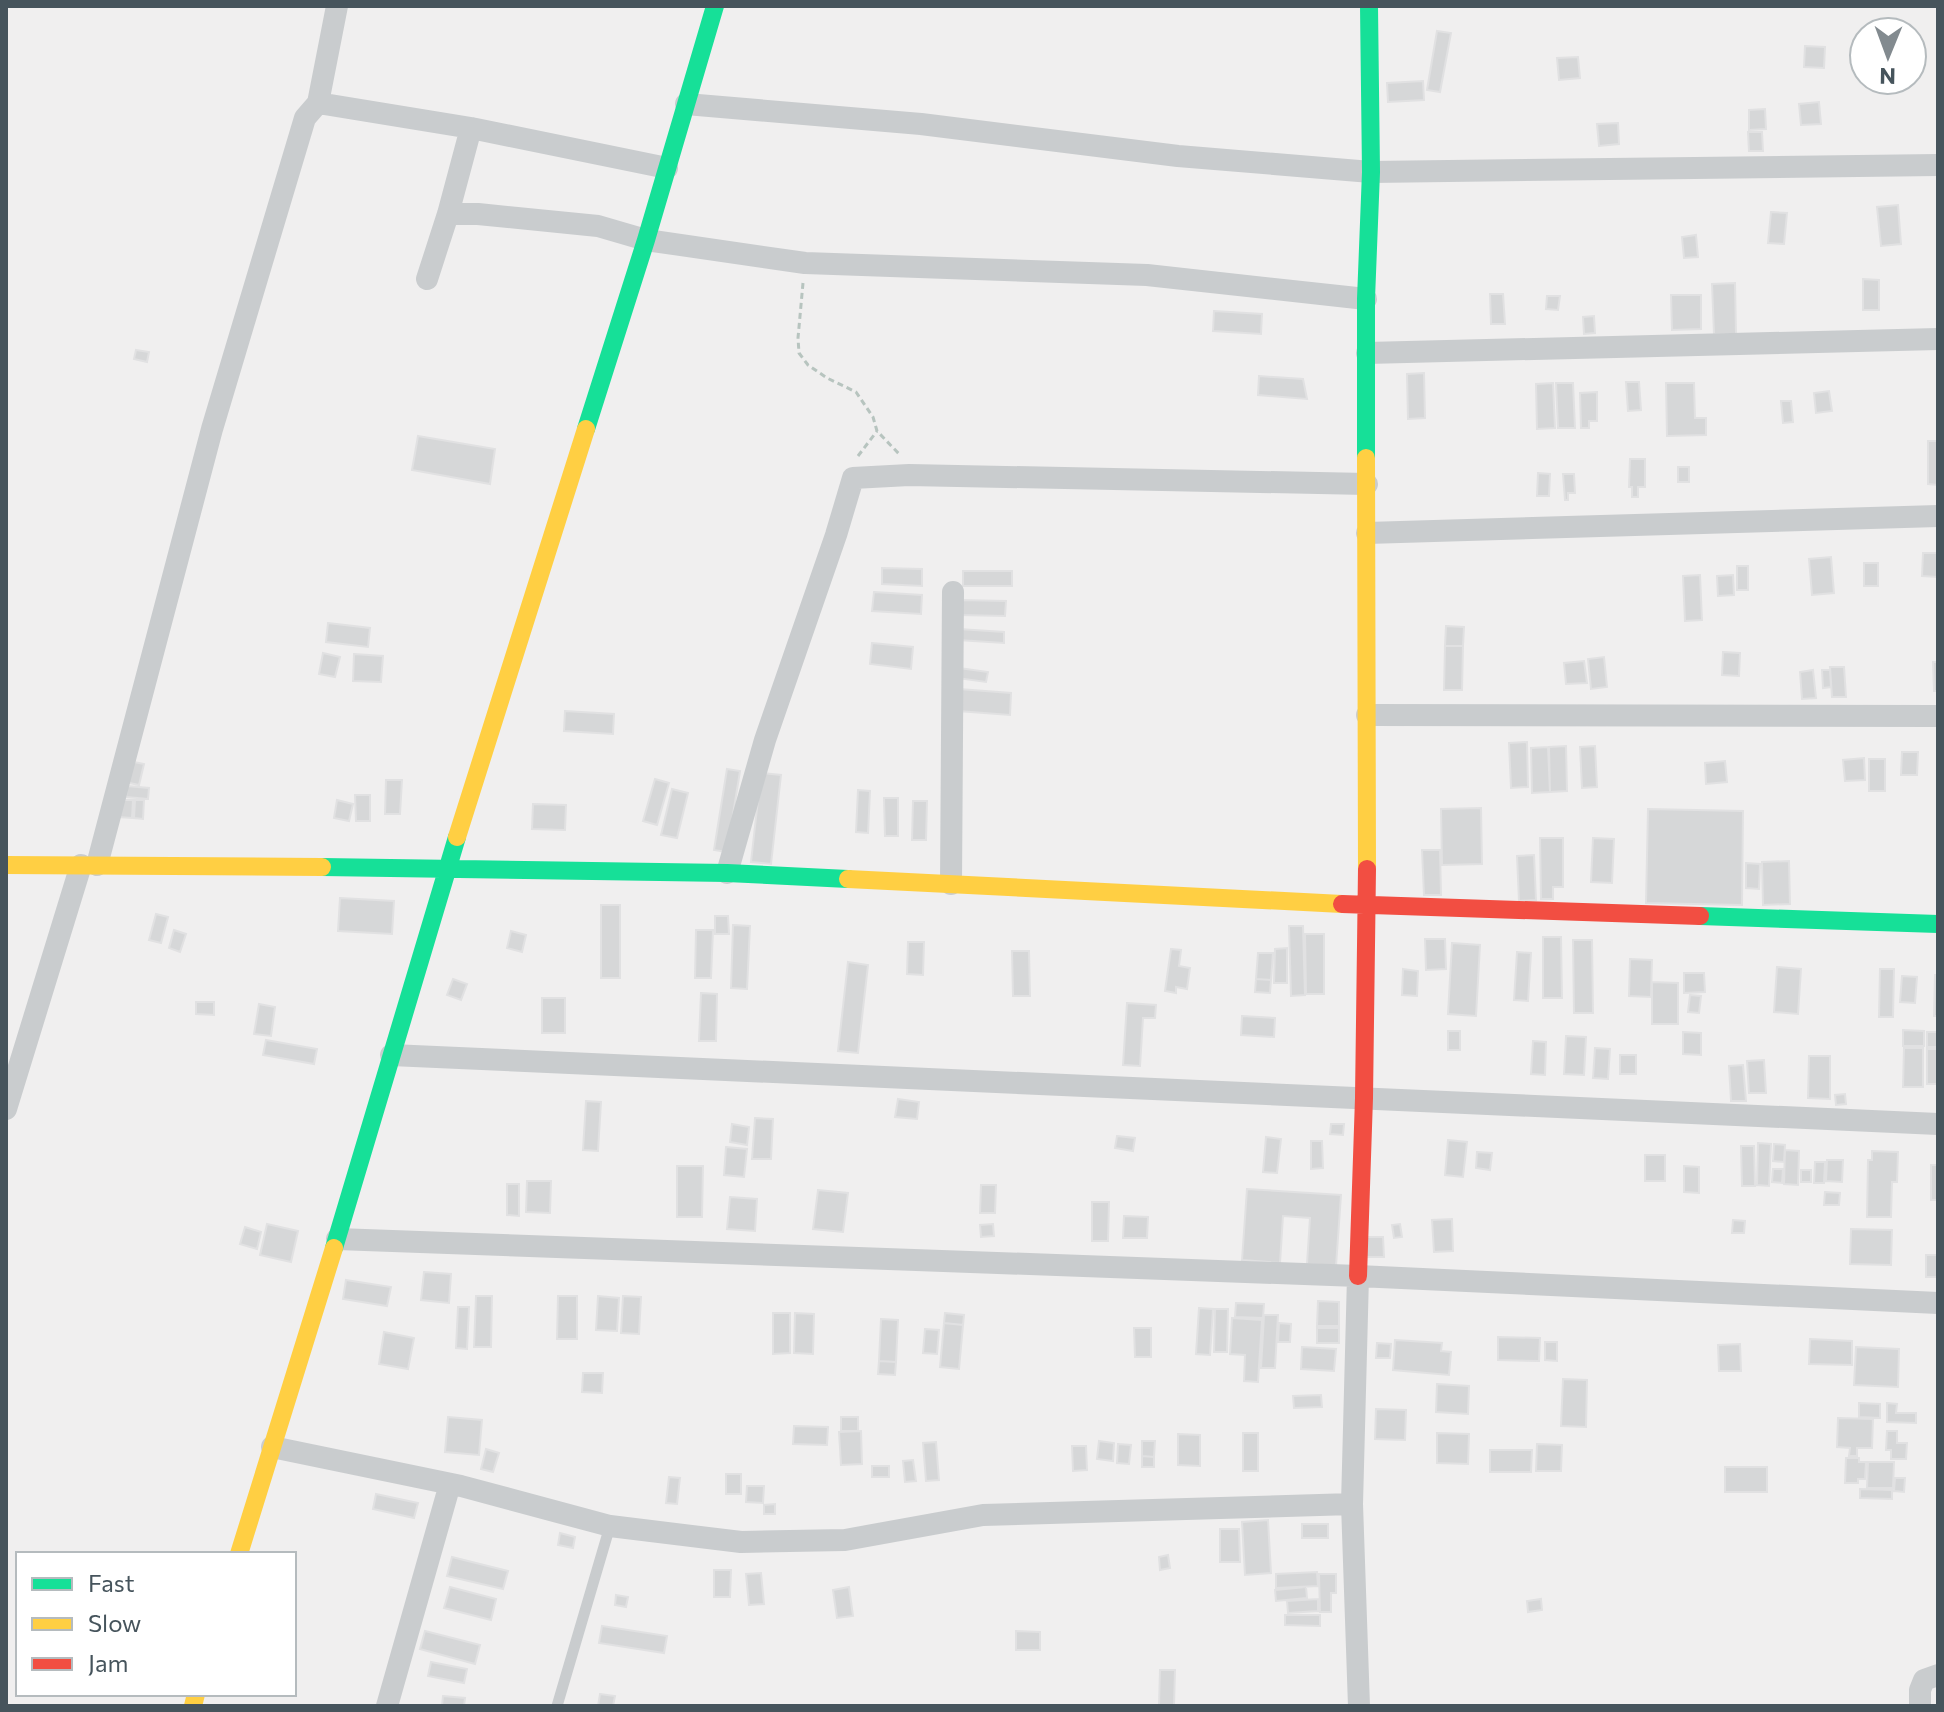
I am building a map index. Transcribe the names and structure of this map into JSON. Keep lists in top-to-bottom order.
{
  "legend": ["Fast", "Slow", "Jam"],
  "north": "bottom"
}
